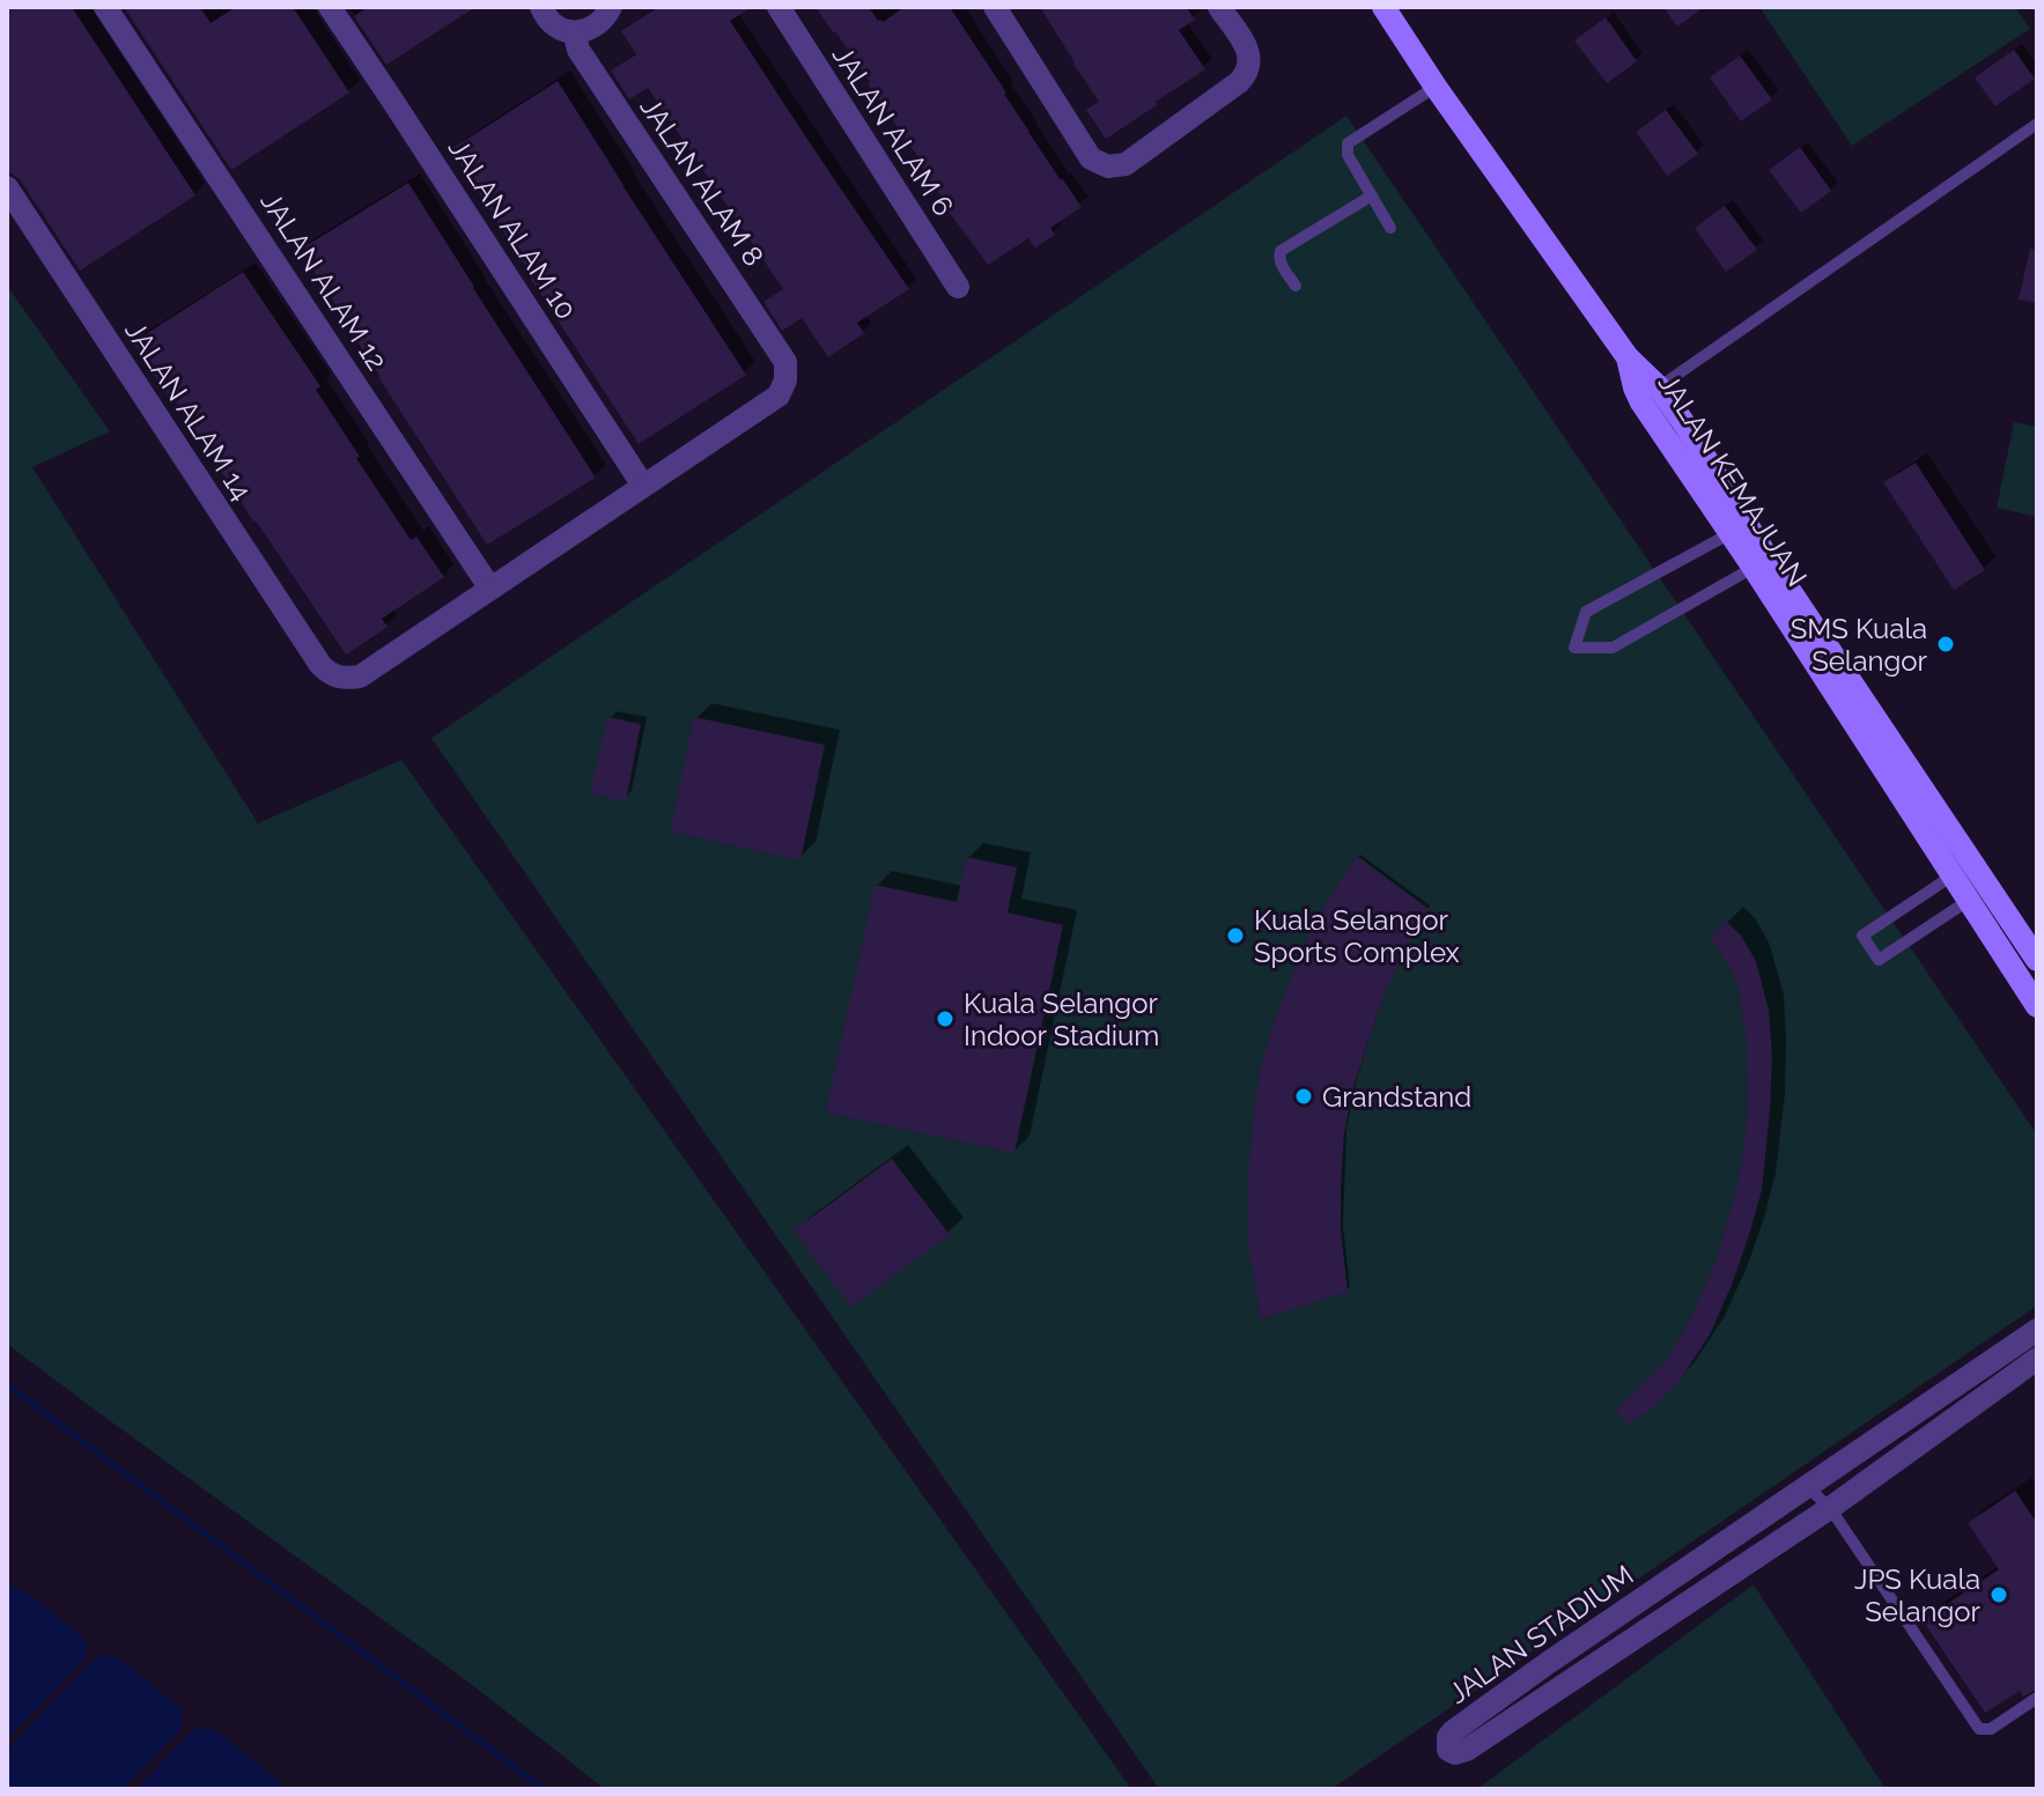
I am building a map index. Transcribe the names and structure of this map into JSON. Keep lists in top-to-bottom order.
{
  "streets": {
    "street": [
      "JALAN ALAM 6",
      "JALAN ALAM 8",
      "JALAN ALAM 10",
      "JALAN ALAM 12",
      "JALAN ALAM 14",
      "JALAN KEMAJUAN",
      "JALAN STADIUM"
    ]
  },
  "crossings": [
    ["JALAN ALAM 8", "JALAN ALAM 10"],
    ["JALAN ALAM 12", "JALAN ALAM 14"]
  ],
  "places": [
    "SMS Kuala Selangor",
    "Kuala Selangor Sports Complex",
    "Kuala Selangor Indoor Stadium",
    "Grandstand",
    "JPS Kuala Selangor"
  ]
}
